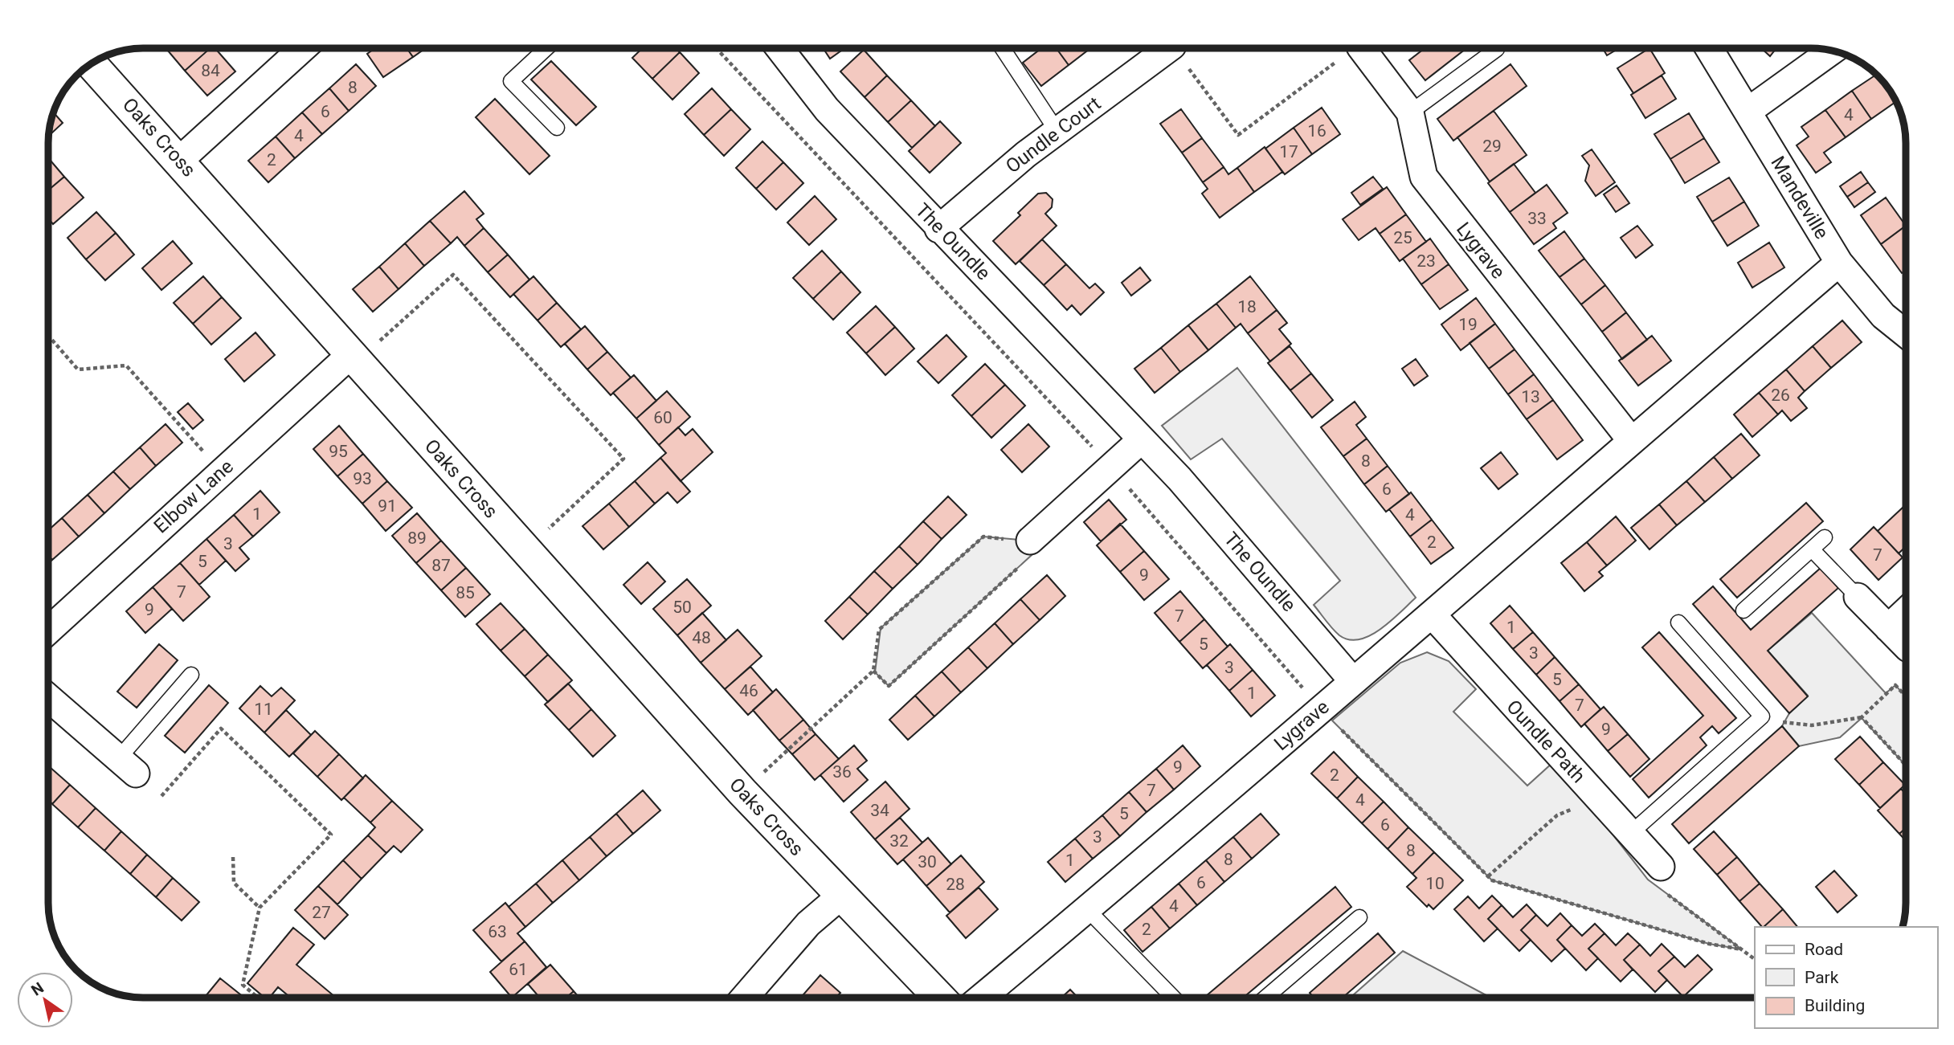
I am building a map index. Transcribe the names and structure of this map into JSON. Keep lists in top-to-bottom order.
{
  "streets": {
    "street": [
      "Oundle Court",
      "Oaks Cross",
      "Mandeville",
      "The Oundle",
      "Lygrave",
      "Elbow Lane",
      "Oundle Path"
    ]
  },
  "crossings": [
    ["Oundle Court", "The Oundle"],
    ["Oaks Cross", "Elbow Lane"],
    ["Mandeville", "Lygrave"],
    ["The Oundle", "Lygrave"],
    ["Lygrave", "Oundle Path"]
  ],
  "house_numbers": [
    "84",
    "8",
    "6",
    "4",
    "16",
    "4",
    "29",
    "17",
    "2",
    "33",
    "25",
    "23",
    "18",
    "19",
    "26",
    "13",
    "60",
    "95",
    "8",
    "93",
    "6",
    "91",
    "1",
    "4",
    "89",
    "2",
    "3",
    "7",
    "5",
    "87",
    "9",
    "7",
    "85",
    "50",
    "9",
    "7",
    "1",
    "48",
    "5",
    "3",
    "3",
    "5",
    "46",
    "1",
    "7",
    "11",
    "9",
    "9",
    "36",
    "2",
    "7",
    "4",
    "34",
    "5",
    "6",
    "3",
    "32",
    "8",
    "8",
    "1",
    "30",
    "6",
    "10",
    "28",
    "4",
    "27",
    "2",
    "63",
    "61"
  ],
  "legend": ["Road", "Park", "Building"],
  "north": "top left"
}
